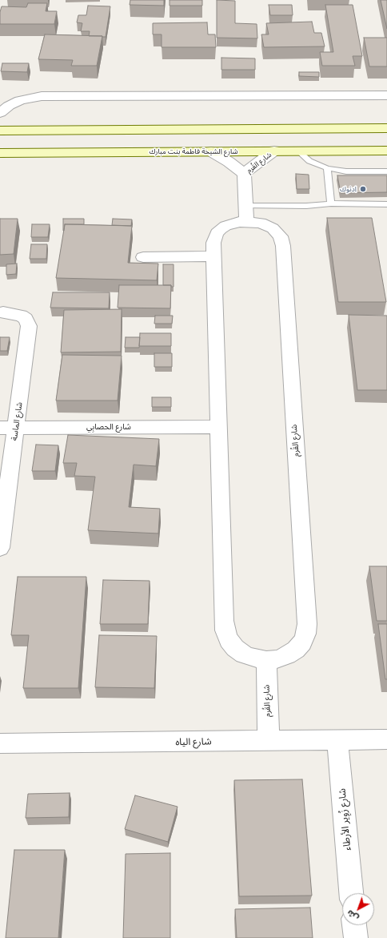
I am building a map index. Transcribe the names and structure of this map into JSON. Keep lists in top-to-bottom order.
{
  "streets": {
    "main road": ["شارع الشيخة فاطمة بنت مبارك"],
    "street": [
      "شارع القُرم",
      "شارع الماسة",
      "شارع الحصابِي",
      "شارع الياه",
      "شارع زُوِير الأرطاء"
    ]
  },
  "crossings": [
    ["شارع الشيخة فاطمة بنت مبارك", "شارع القُرم"],
    ["شارع القُرم", "شارع الحصابِي"],
    ["شارع القُرم", "شارع الياه"],
    ["شارع الماسة", "شارع الحصابِي"],
    ["شارع الياه", "شارع زُوِير الأرطاء"]
  ],
  "places": ["ادنوك"],
  "north": "bottom left"
}
